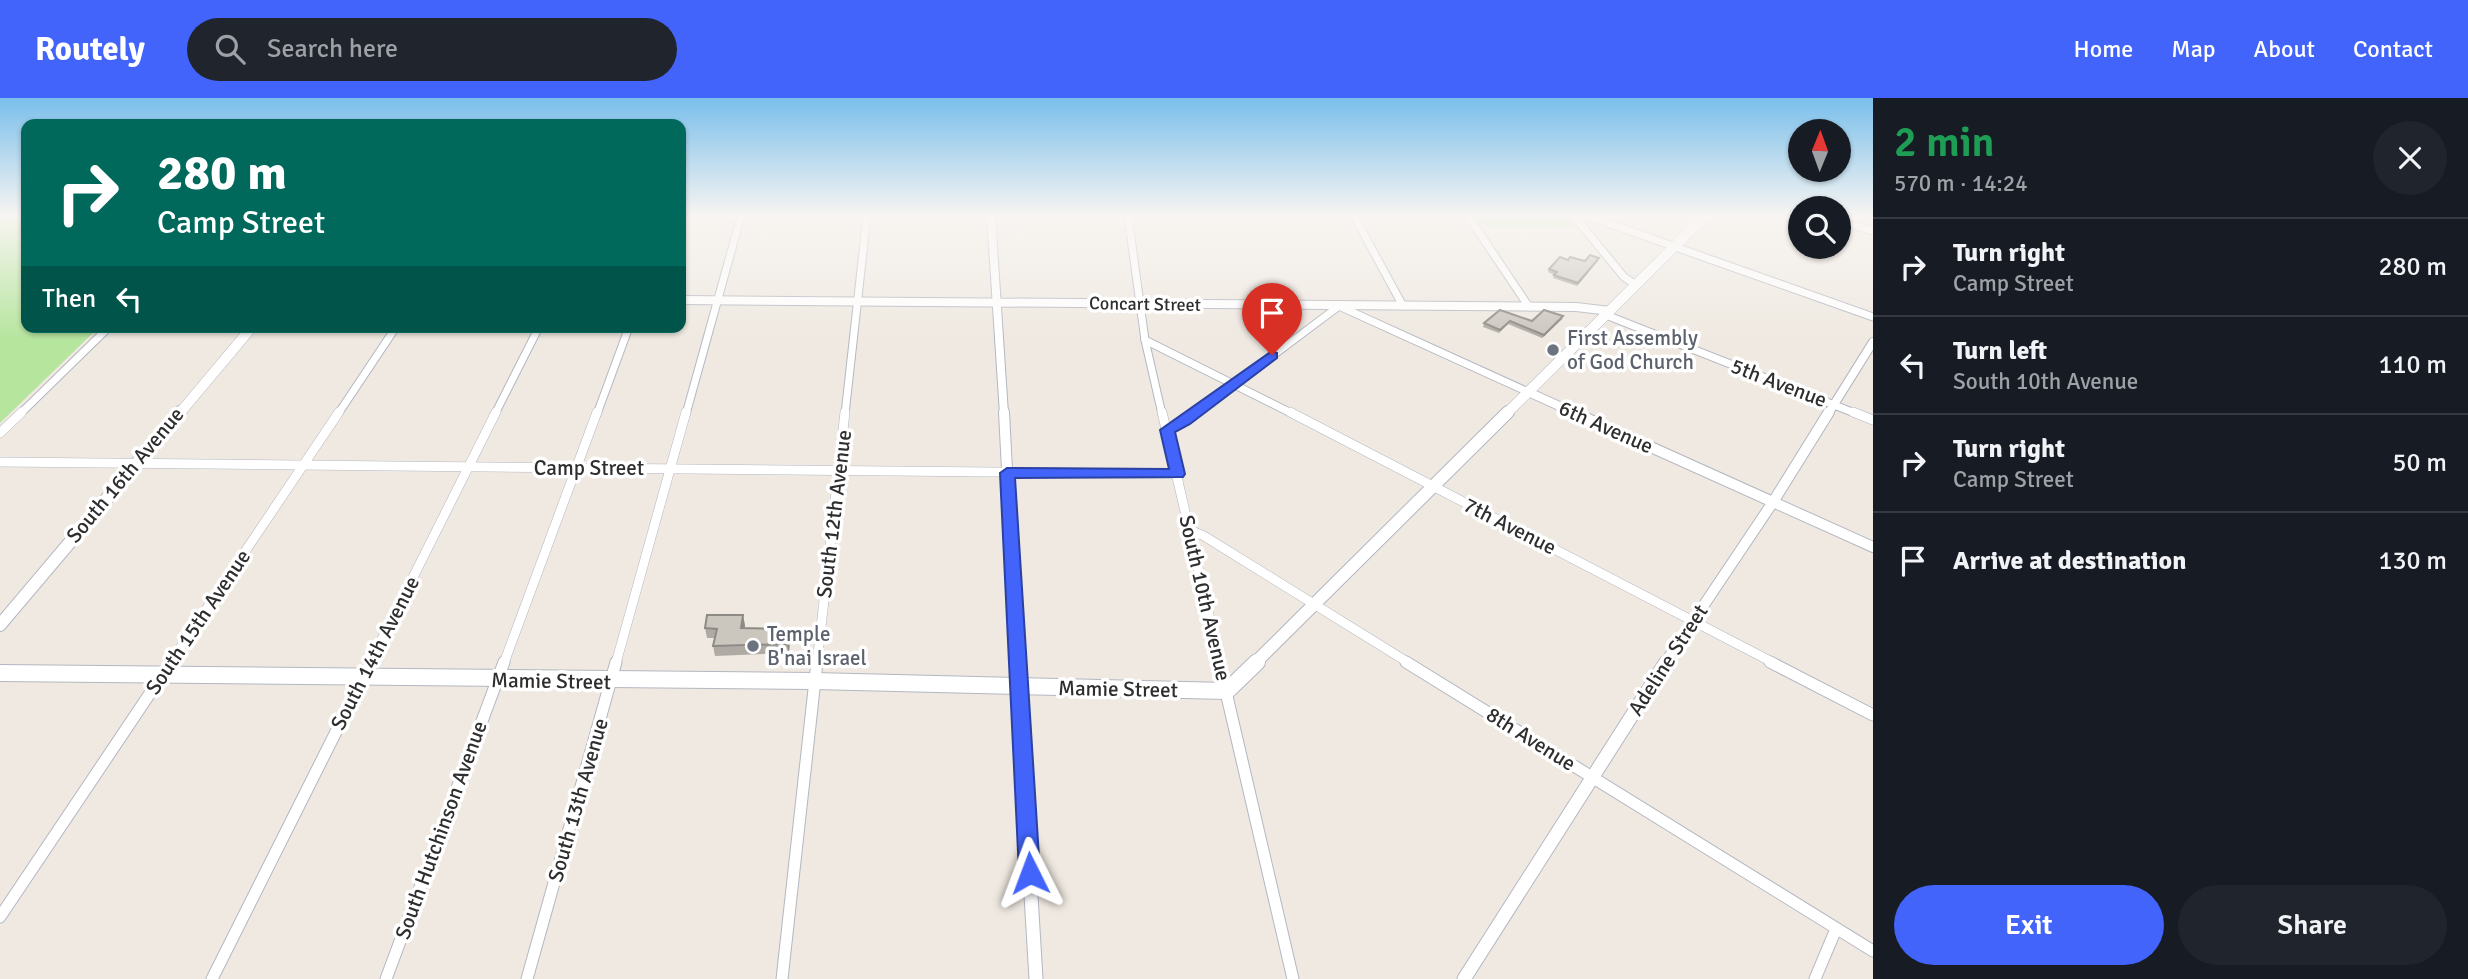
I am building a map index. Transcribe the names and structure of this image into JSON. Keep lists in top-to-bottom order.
{
  "streets": {
    "main road": ["South 16th Avenue", "Mamie Street"],
    "street": [
      "Concart Street",
      "5th Avenue",
      "6th Avenue",
      "Camp Street",
      "South 12th Avenue",
      "7th Avenue",
      "South 10th Avenue",
      "South 15th Avenue",
      "South 14th Avenue",
      "Adeline Street",
      "8th Avenue",
      "South 13th Avenue",
      "South Hutchinson Avenue"
    ]
  },
  "crossings": [
    ["Concart Street", "5th Avenue"],
    ["Concart Street", "6th Avenue"],
    ["Concart Street", "South 12th Avenue"],
    ["Concart Street", "South 10th Avenue"],
    ["Concart Street", "South 13th Avenue"],
    ["5th Avenue", "Adeline Street"],
    ["6th Avenue", "Adeline Street"],
    ["Camp Street", "South 16th Avenue"],
    ["Camp Street", "South 12th Avenue"],
    ["Camp Street", "South 10th Avenue"],
    ["Camp Street", "South 15th Avenue"],
    ["Camp Street", "South 14th Avenue"],
    ["Camp Street", "South 13th Avenue"],
    ["Camp Street", "South Hutchinson Avenue"],
    ["South 12th Avenue", "Mamie Street"],
    ["7th Avenue", "South 10th Avenue"],
    ["7th Avenue", "Adeline Street"],
    ["South 10th Avenue", "Mamie Street"],
    ["South 10th Avenue", "8th Avenue"],
    ["South 15th Avenue", "Mamie Street"],
    ["South 14th Avenue", "Mamie Street"],
    ["Adeline Street", "8th Avenue"],
    ["Mamie Street", "South 13th Avenue"],
    ["Mamie Street", "South Hutchinson Avenue"]
  ],
  "places": ["First Assembly of God Church", "Temple B'nai Israel"],
  "north": "top",
  "page": {
    "header": "Routely",
    "search": "Search here",
    "nav": [
      "Home",
      "Map",
      "About",
      "Contact"
    ],
    "heading": ["2 min", "570 m · 14:24"],
    "turn": ["280 m", "Camp Street"],
    "list": [
      {
        "name": "Turn right",
        "note": "Camp Street",
        "value": "280 m"
      },
      {
        "name": "Turn left",
        "note": "South 10th Avenue",
        "value": "110 m"
      },
      {
        "name": "Turn right",
        "note": "Camp Street",
        "value": "50 m"
      },
      {
        "name": "Arrive at destination",
        "value": "130 m"
      }
    ],
    "then": "Then",
    "buttons": ["Exit", "Share"]
  }
}
